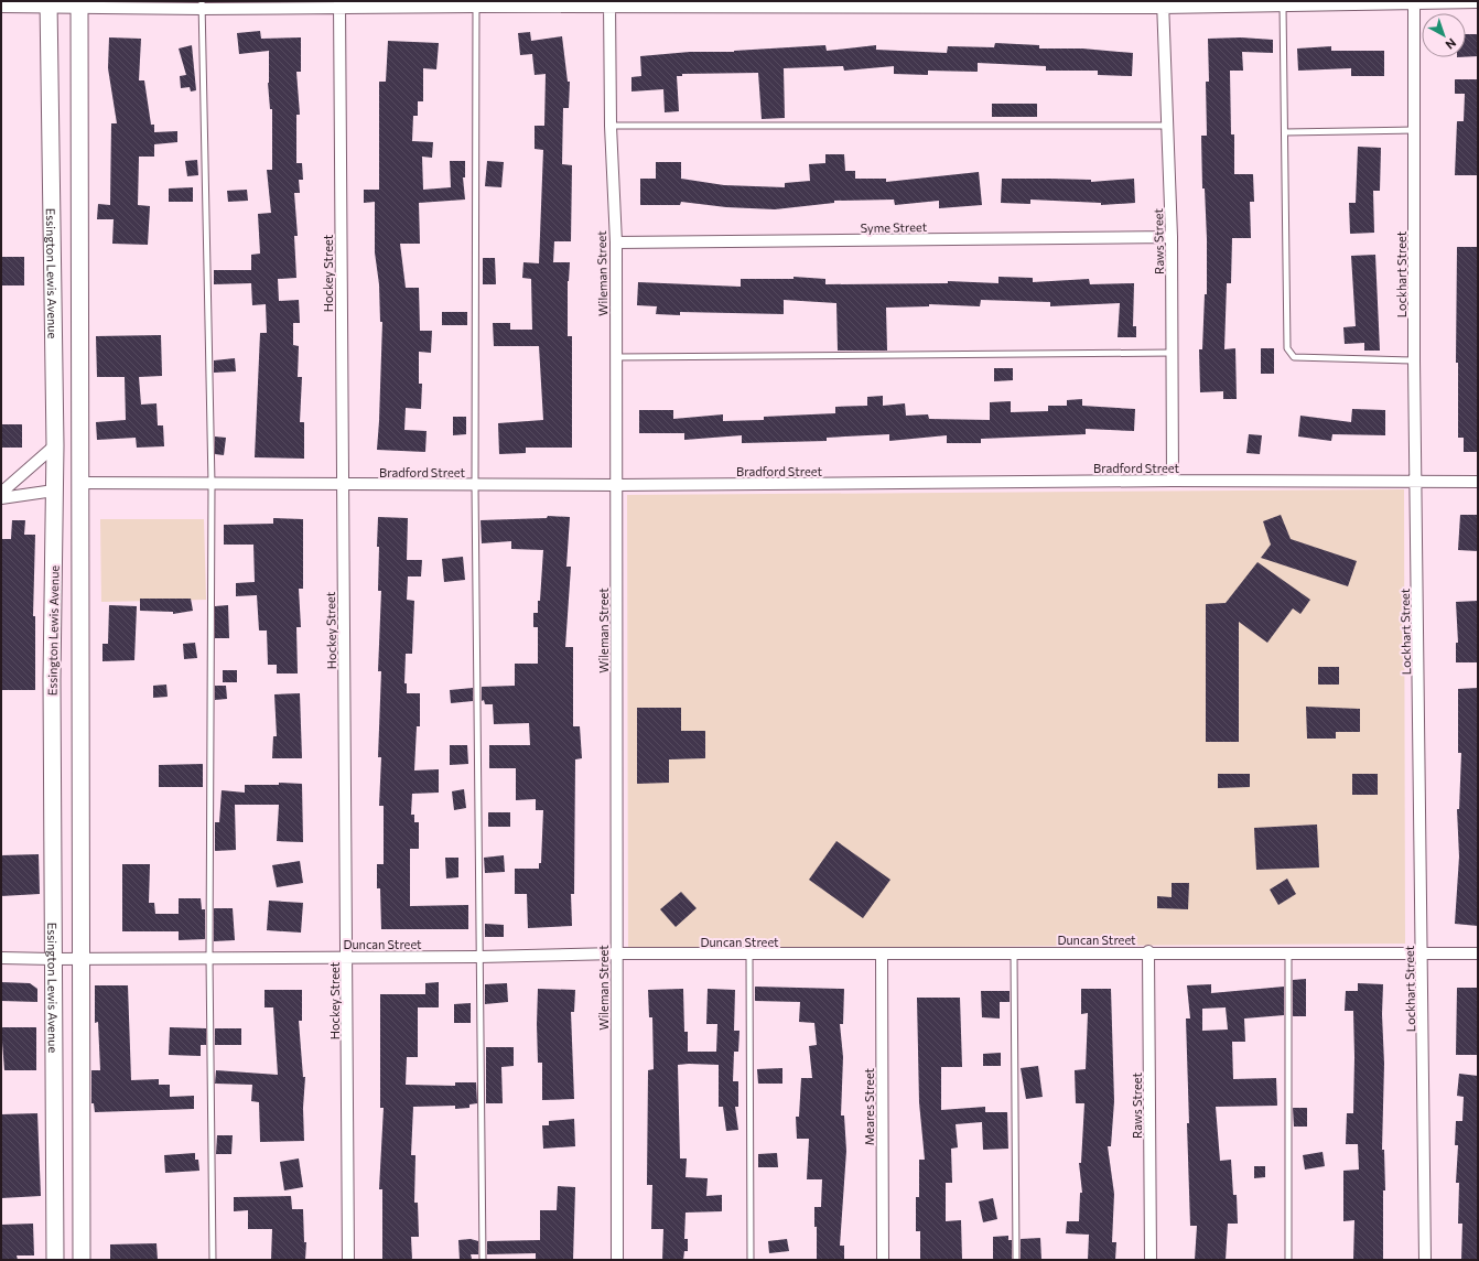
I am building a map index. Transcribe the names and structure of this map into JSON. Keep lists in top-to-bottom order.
{
  "streets": {
    "street": [
      "Syme Street",
      "Raws Street",
      "Essington Lewis Avenue",
      "Hockey Street",
      "Wileman Street",
      "Lockhart Street",
      "Bradford Street",
      "Duncan Street",
      "Meares Street"
    ]
  },
  "crossings": [
    ["Syme Street", "Raws Street"],
    ["Syme Street", "Wileman Street"],
    ["Raws Street", "Bradford Street"],
    ["Raws Street", "Duncan Street"],
    ["Essington Lewis Avenue", "Duncan Street"],
    ["Hockey Street", "Bradford Street"],
    ["Hockey Street", "Duncan Street"],
    ["Wileman Street", "Bradford Street"],
    ["Wileman Street", "Duncan Street"],
    ["Lockhart Street", "Bradford Street"],
    ["Lockhart Street", "Duncan Street"],
    ["Duncan Street", "Meares Street"]
  ],
  "north": "bottom right"
}
